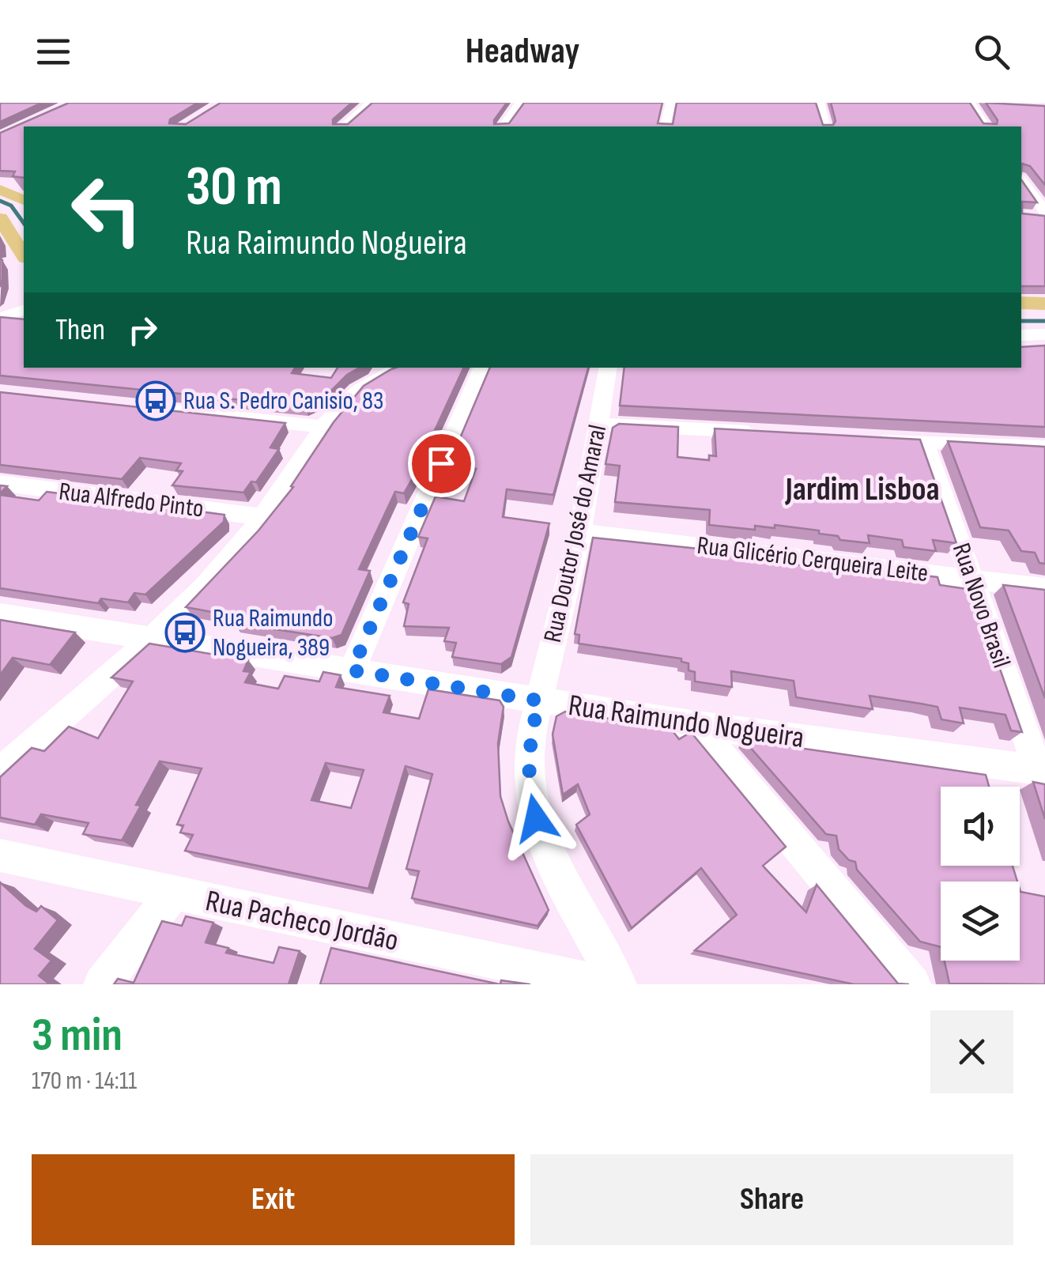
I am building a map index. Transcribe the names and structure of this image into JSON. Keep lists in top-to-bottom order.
{
  "streets": {
    "street": [
      "Rua Alfredo Pinto",
      "Rua Doutor José do Amaral",
      "Rua Glicério Cerqueira Leite",
      "Rua Novo Brasil",
      "Rua Raimundo Nogueira",
      "Rua Pacheco Jordão"
    ]
  },
  "crossings": [
    ["Rua Doutor José do Amaral", "Rua Glicério Cerqueira Leite"],
    ["Rua Doutor José do Amaral", "Rua Raimundo Nogueira"],
    ["Rua Glicério Cerqueira Leite", "Rua Novo Brasil"],
    ["Rua Novo Brasil", "Rua Raimundo Nogueira"]
  ],
  "districts": ["Jardim Lisboa"],
  "places": {
    "bus stop": ["Rua S. Pedro Canisio, 83", "Rua Raimundo Nogueira, 389"]
  },
  "page": {
    "header": "Headway",
    "turn": ["30 m", "Rua Raimundo Nogueira"],
    "then": "Then",
    "heading": ["3 min", "170 m · 14:11"],
    "buttons": ["Exit", "Share"]
  }
}
